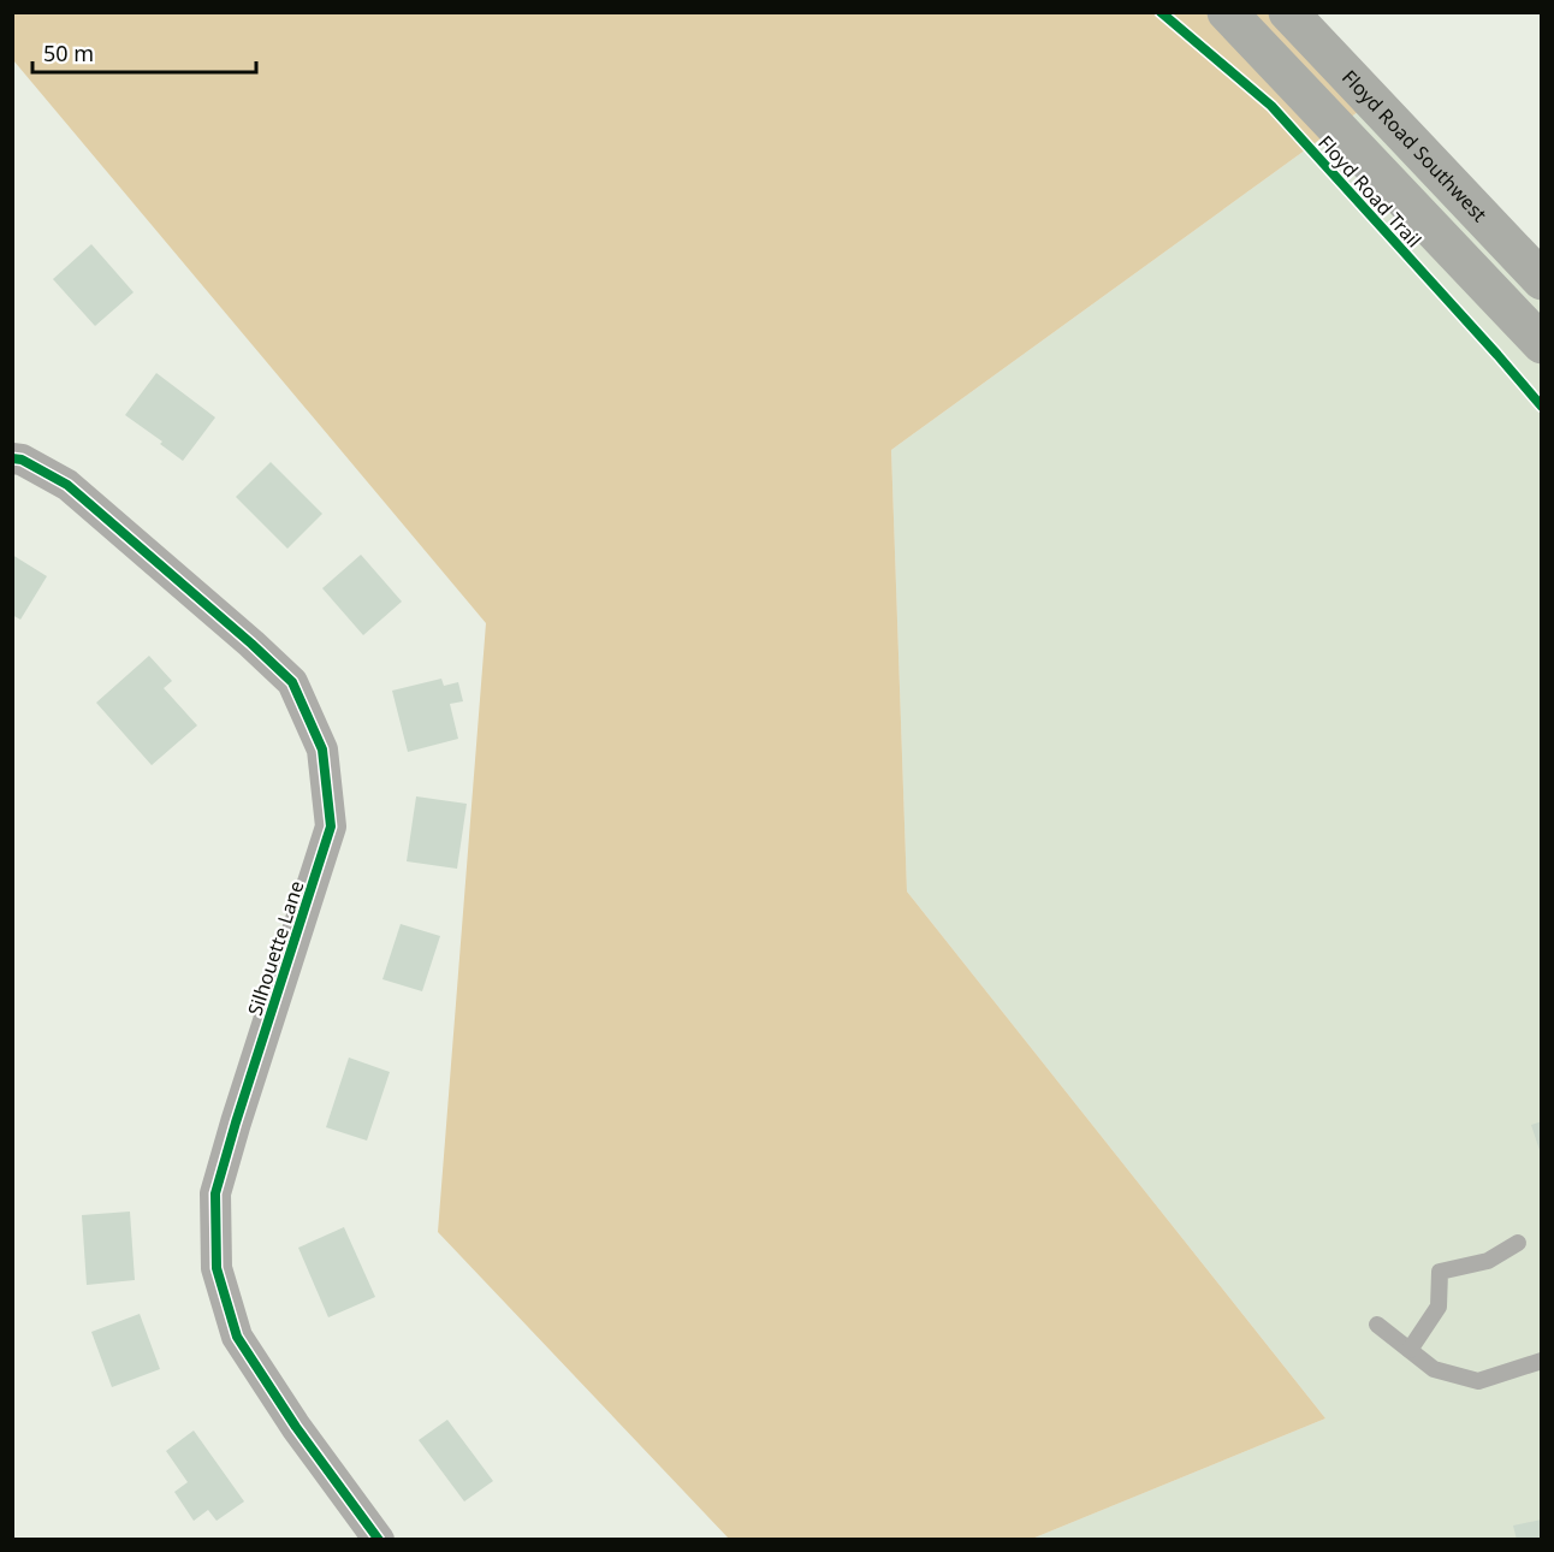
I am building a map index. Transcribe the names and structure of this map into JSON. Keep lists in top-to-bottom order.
{
  "streets": {
    "main road": ["Floyd Road Southwest"],
    "street": ["Silhouette Lane"],
    "cycle path": ["Floyd Road Trail"]
  },
  "scale_bar": "50 m"
}
